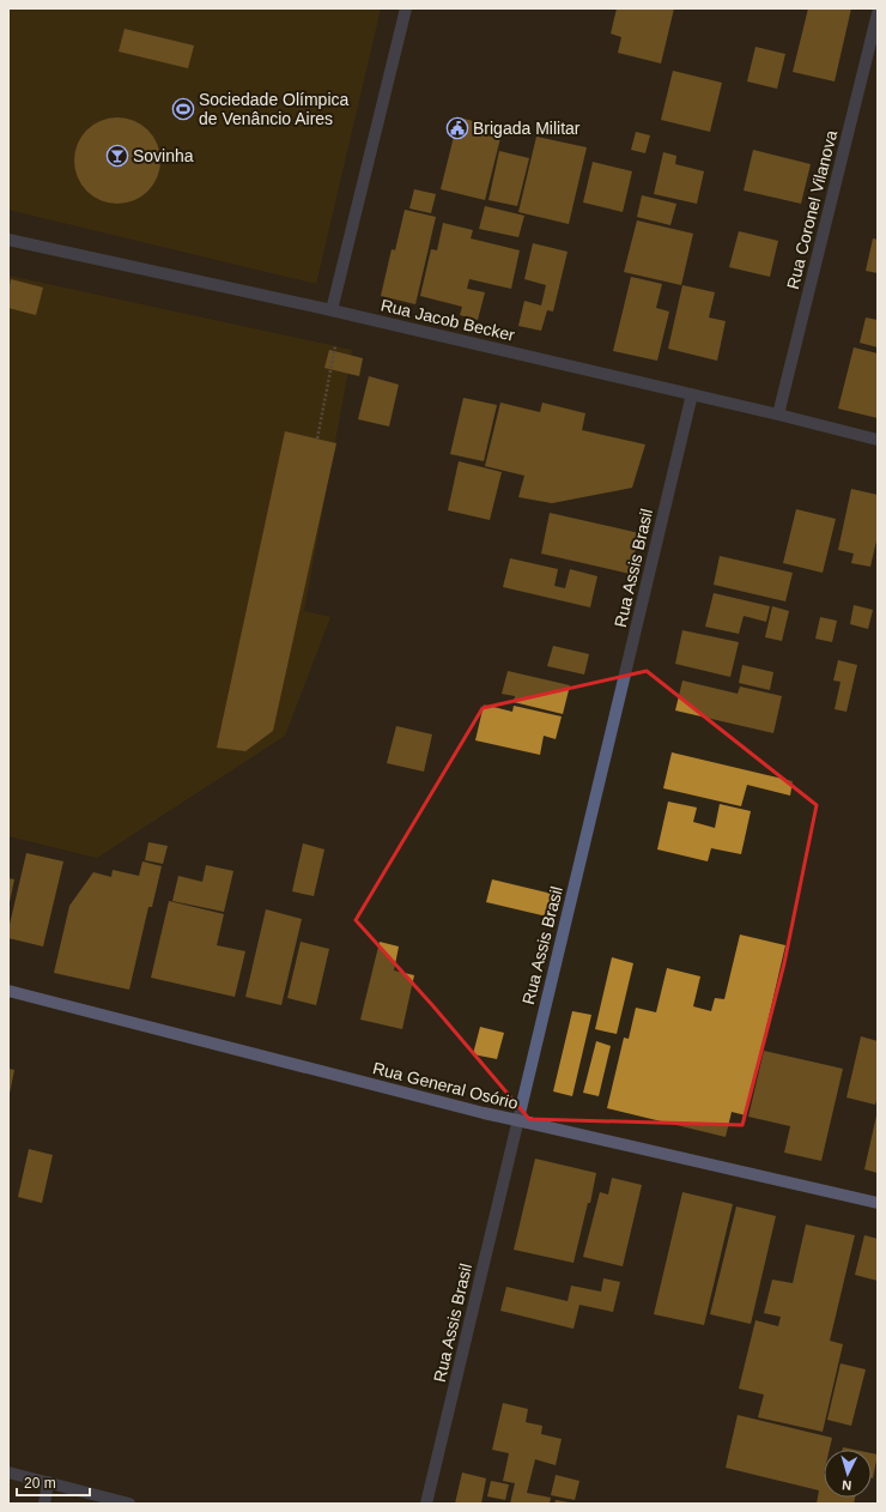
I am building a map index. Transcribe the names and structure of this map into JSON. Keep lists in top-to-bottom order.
{
  "streets": {
    "main road": ["Rua General Osório"],
    "street": ["Rua Coronel Vilanova", "Rua Jacob Becker", "Rua Assis Brasil"]
  },
  "crossings": [
    ["Rua Coronel Vilanova", "Rua Jacob Becker"],
    ["Rua Jacob Becker", "Rua Assis Brasil"],
    ["Rua Assis Brasil", "Rua General Osório"]
  ],
  "places": {
    "sports": ["Sociedade Olímpica de Venâncio Aires"],
    "public building": ["Brigada Militar"],
    "bar": ["Sovinha"]
  },
  "scale_bar": "20 m",
  "north": "bottom"
}
